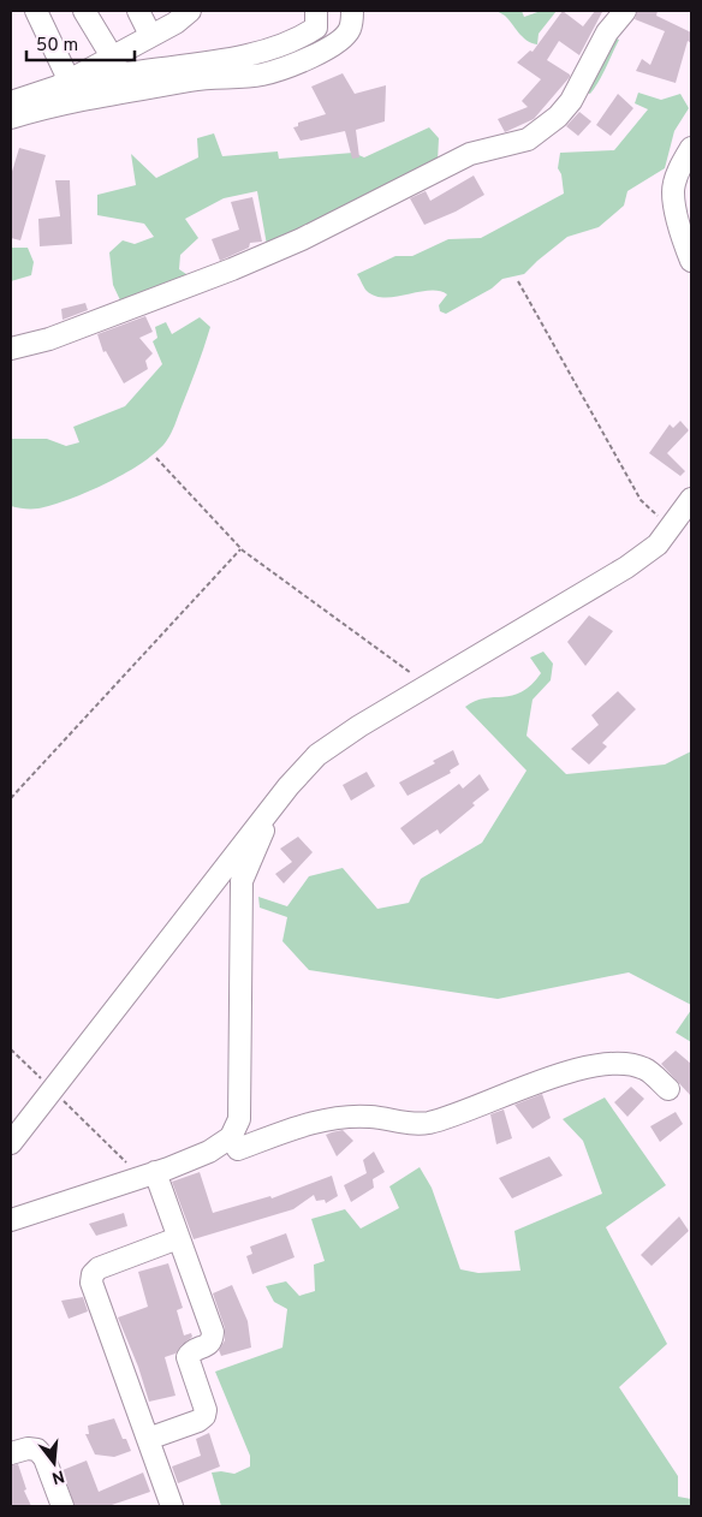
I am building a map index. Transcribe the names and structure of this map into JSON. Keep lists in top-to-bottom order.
{
  "scale_bar": "50 m",
  "north": "bottom"
}
